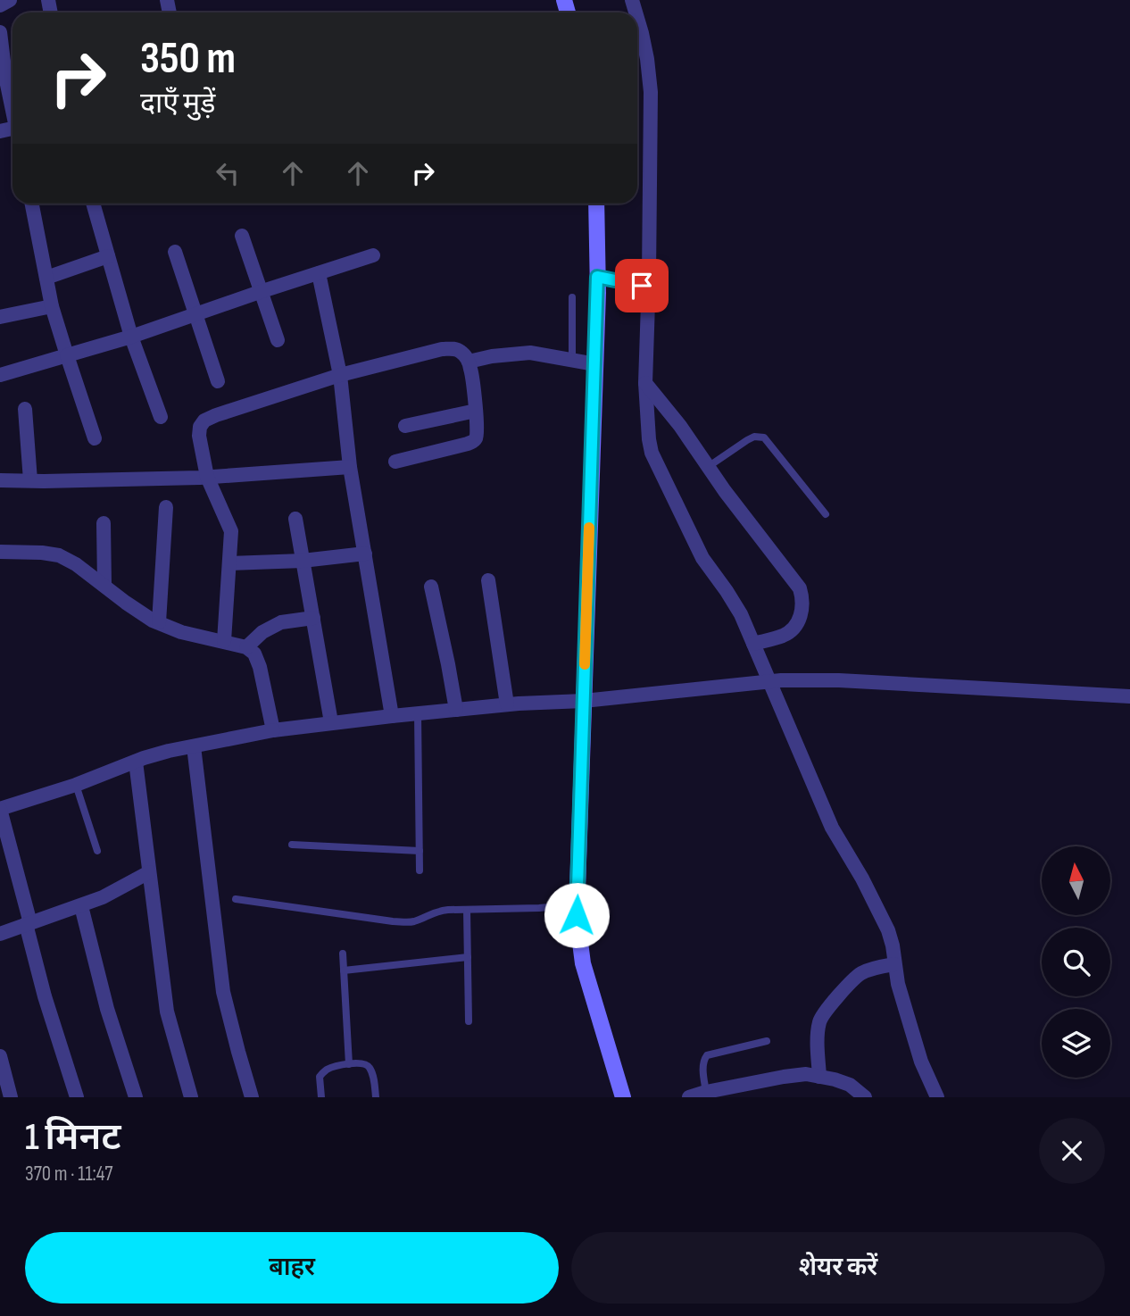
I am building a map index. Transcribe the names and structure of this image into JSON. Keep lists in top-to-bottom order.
{
  "north": "top",
  "page": {
    "turn": ["350 m", "दाएँ मुड़ें"],
    "heading": ["1 मिनट", "370 m · 11:47"],
    "buttons": ["बाहर", "शेयर करें"]
  }
}
